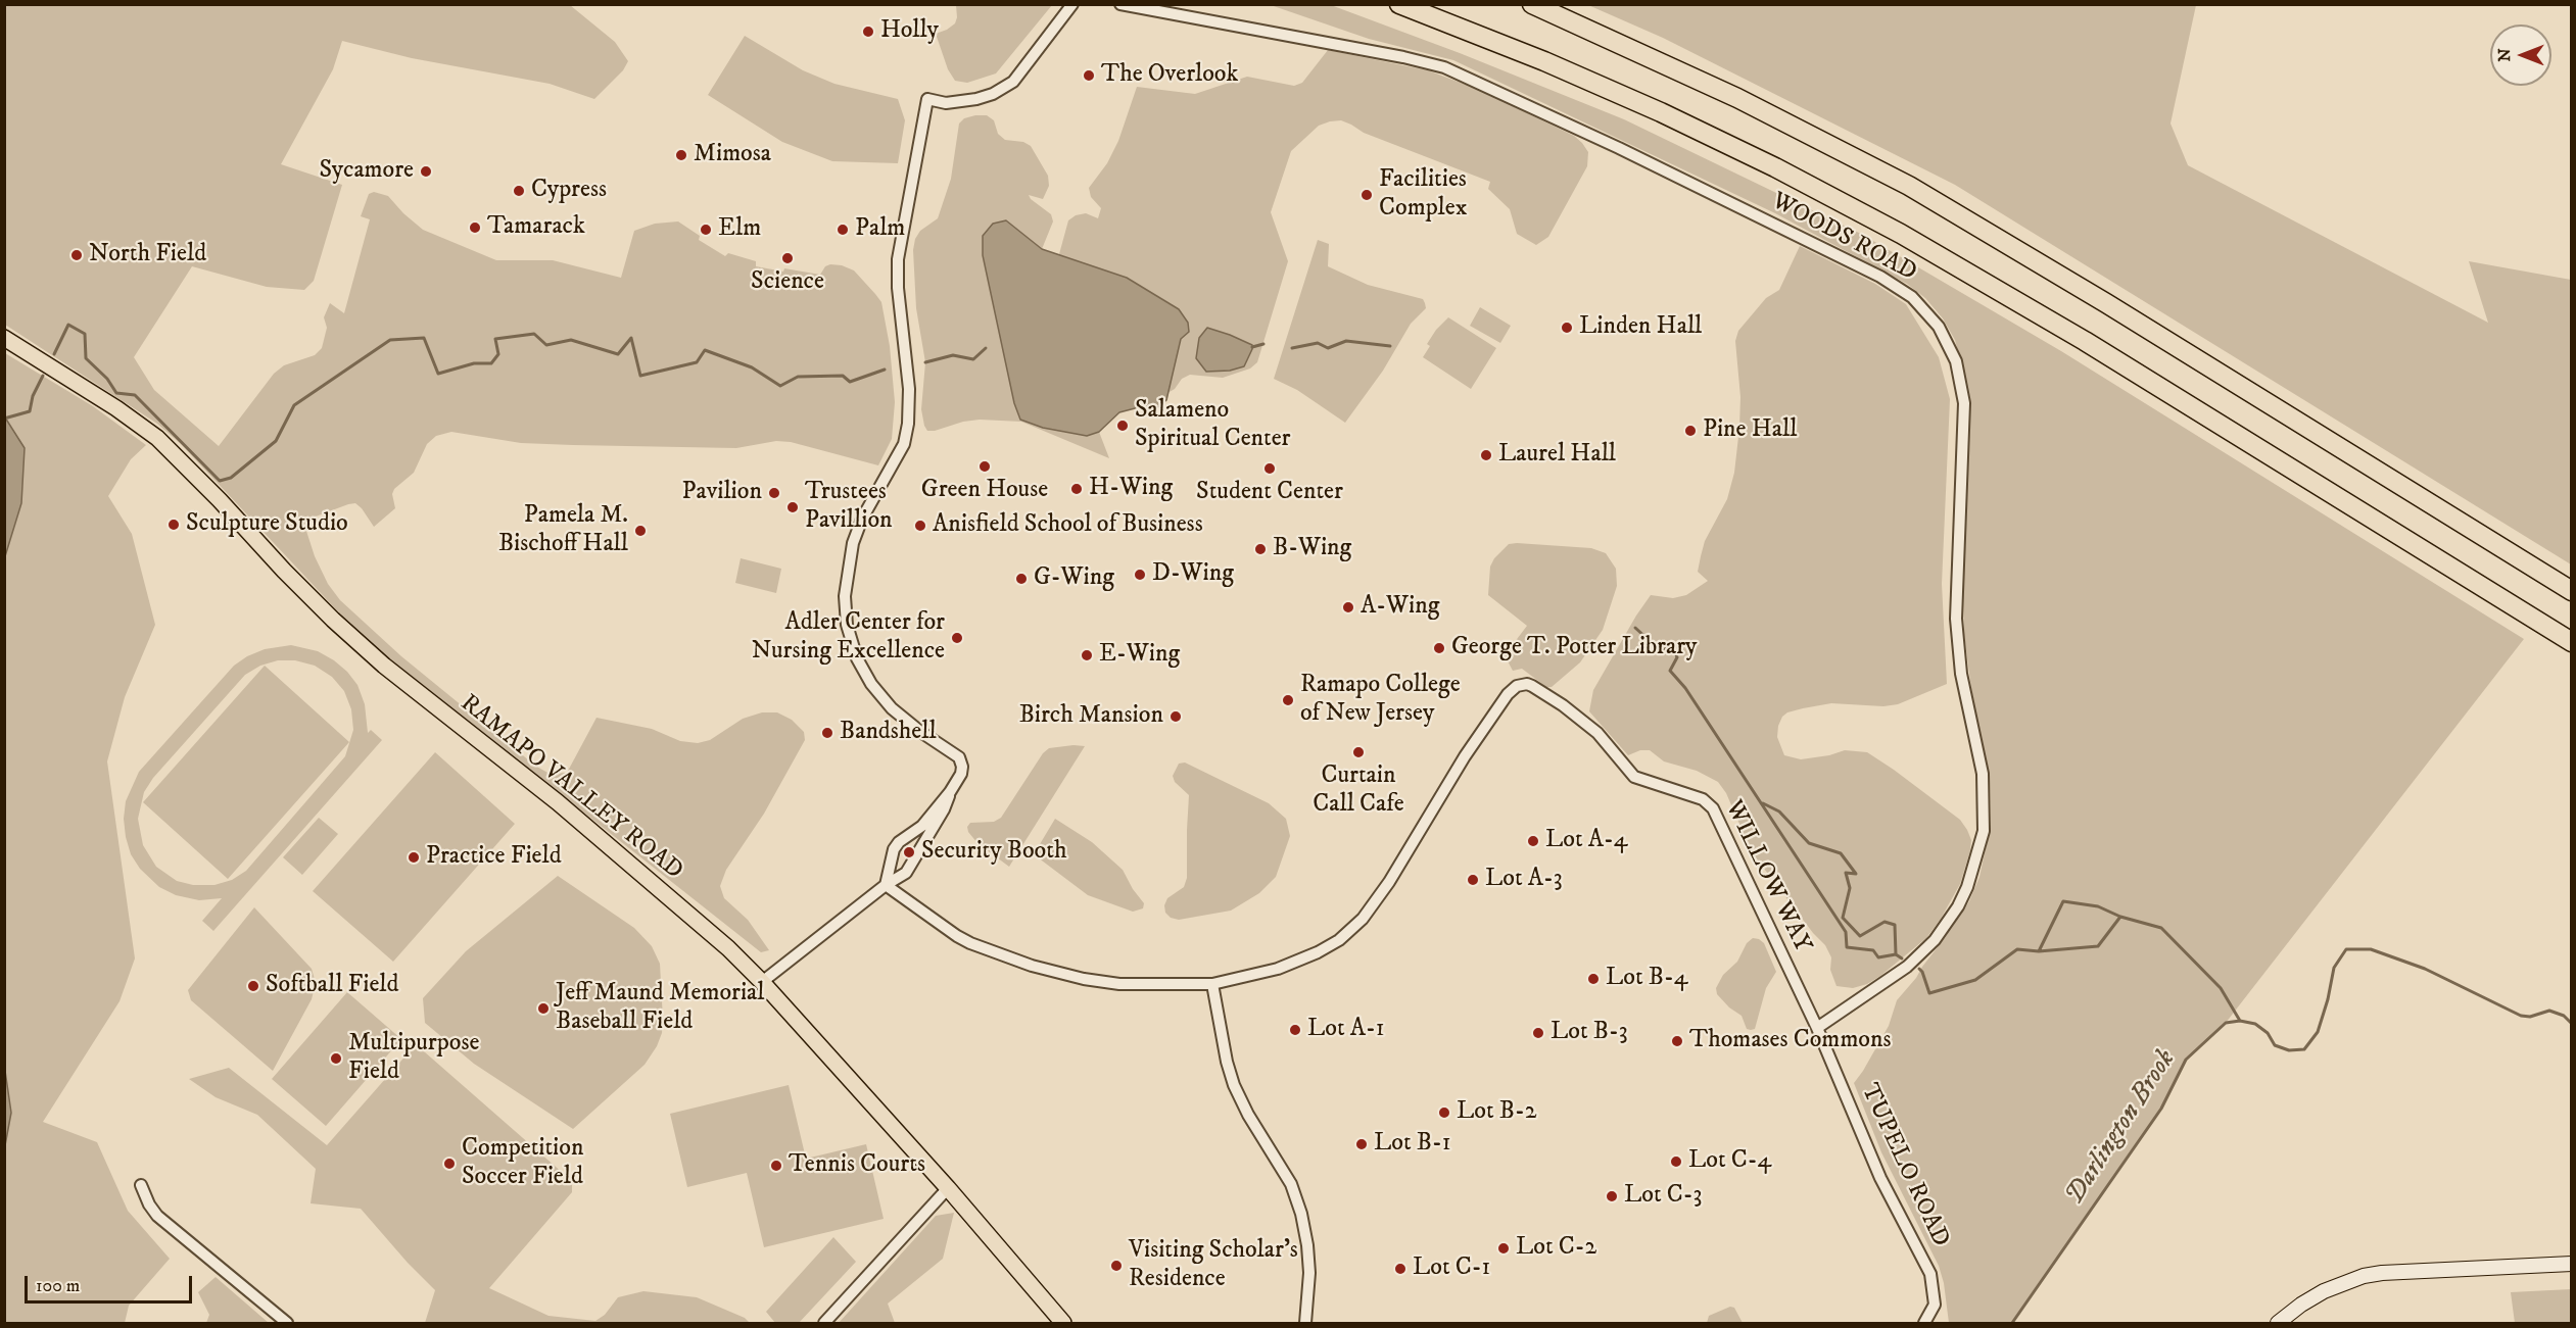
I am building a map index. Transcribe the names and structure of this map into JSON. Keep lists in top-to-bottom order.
{
  "streets": {
    "main road": ["RAMAPO VALLEY ROAD"],
    "street": ["WOODS ROAD", "WILLOW WAY", "TUPELO ROAD"]
  },
  "crossings": [
    ["WOODS ROAD", "WILLOW WAY"],
    ["WOODS ROAD", "TUPELO ROAD"],
    ["WILLOW WAY", "TUPELO ROAD"]
  ],
  "water": ["Darlington Brook"],
  "places": [
    "Holly",
    "The Overlook",
    "Mimosa",
    "Sycamore",
    "Cypress",
    "Facilities Complex",
    "Tamarack",
    "Elm",
    "Palm",
    "North Field",
    "Science",
    "Linden Hall",
    "Salameno Spiritual Center",
    "Pine Hall",
    "Laurel Hall",
    "Green House",
    "Student Center",
    "H-Wing",
    "Pavilion",
    "Trustees Pavillion",
    "Sculpture Studio",
    "Anisfield School of Business",
    "Pamela M. Bischoff Hall",
    "B-Wing",
    "D-Wing",
    "G-Wing",
    "A-Wing",
    "Adler Center for Nursing Excellence",
    "George T. Potter Library",
    "E-Wing",
    "Ramapo College of New Jersey",
    "Birch Mansion",
    "Bandshell",
    "Curtain Call Cafe",
    "Lot A-4",
    "Security Booth",
    "Practice Field",
    "Lot A-3",
    "Lot B-4",
    "Softball Field",
    "Jeff Maund Memorial Baseball Field",
    "Lot A-1",
    "Lot B-3",
    "Thomases Commons",
    "Multipurpose Field",
    "Lot B-2",
    "Lot B-1",
    "Lot C-4",
    "Competition Soccer Field",
    "Tennis Courts",
    "Lot C-3",
    "Lot C-2",
    "Visiting Scholar's Residence",
    "Lot C-1"
  ],
  "scale_bar": "100 m",
  "north": "left"
}
